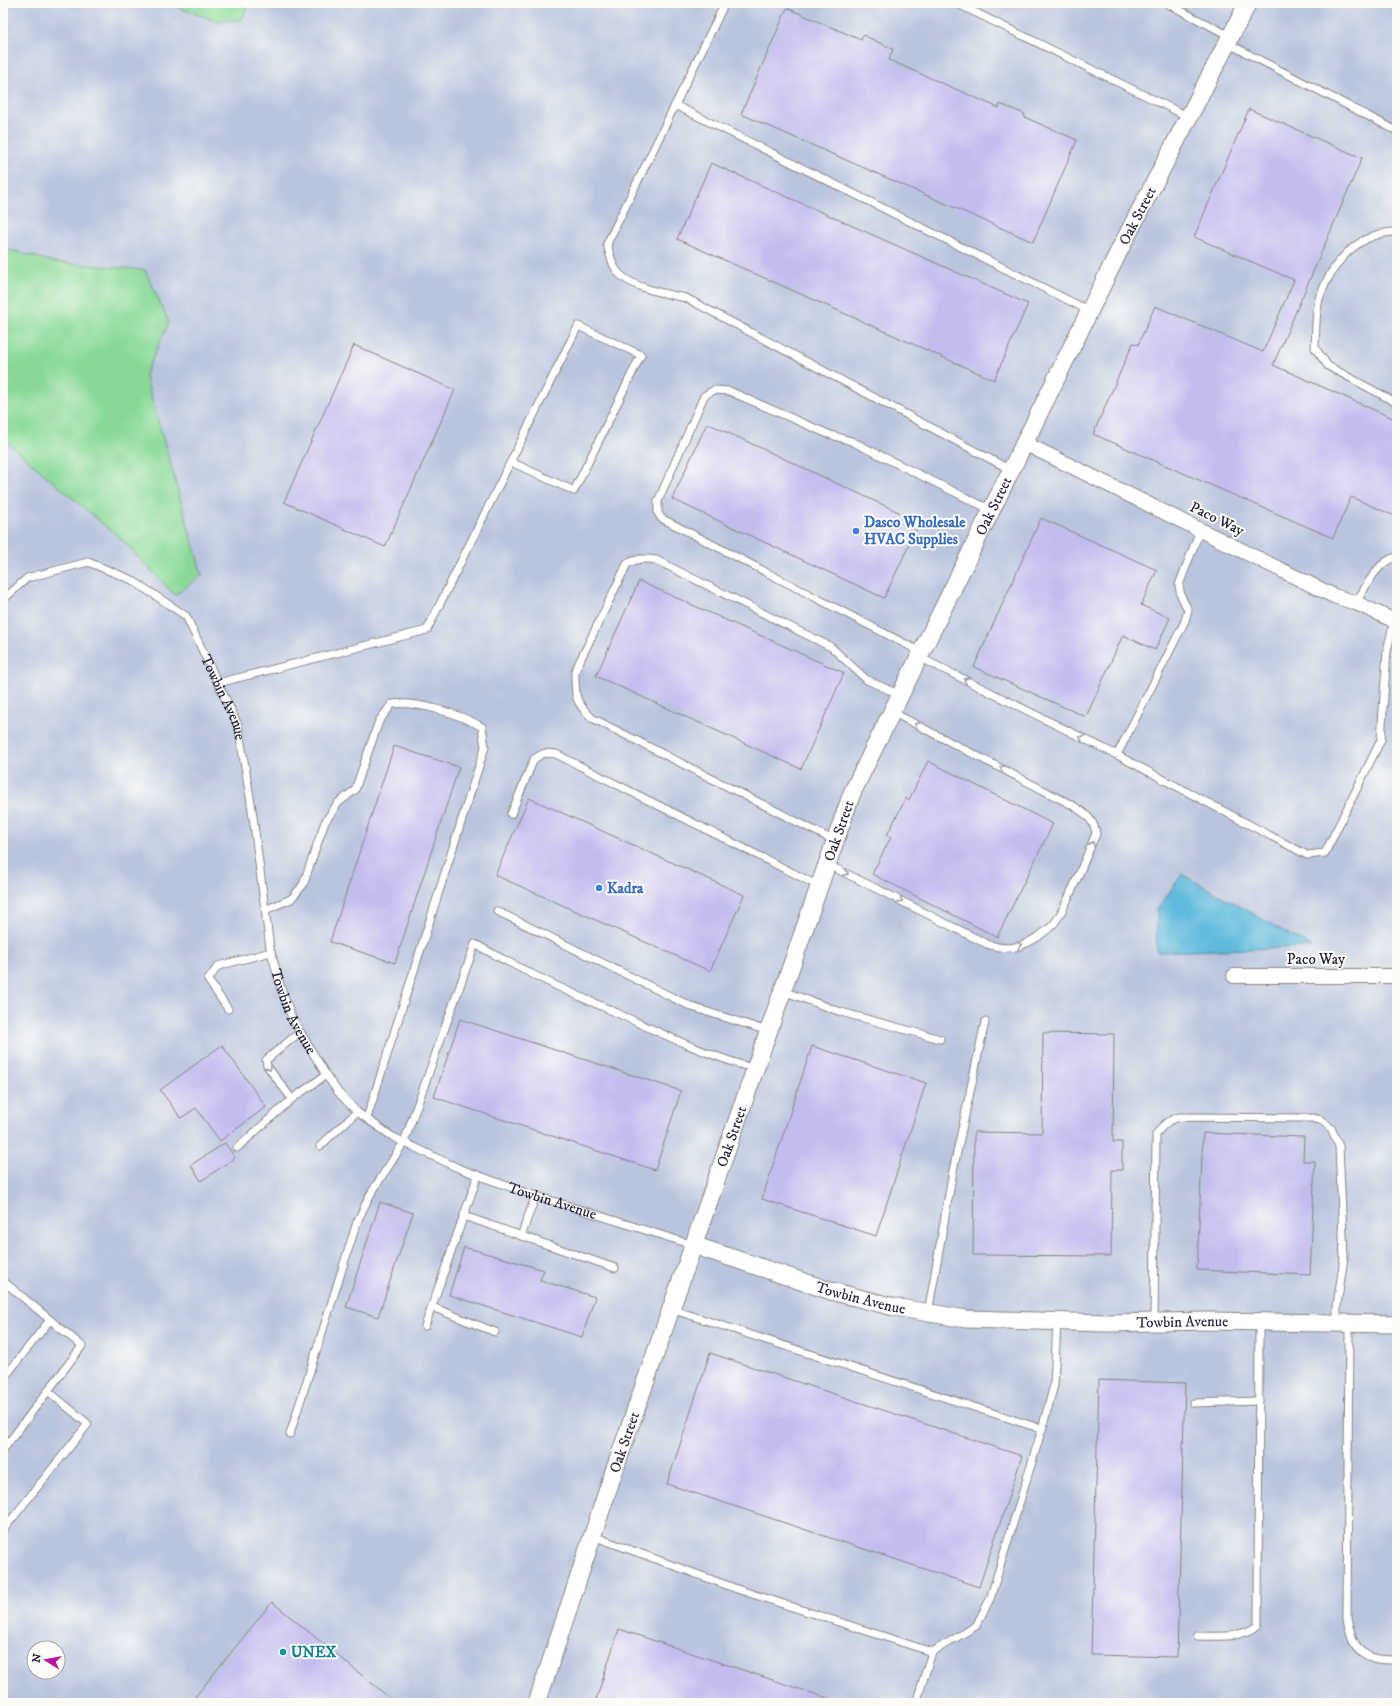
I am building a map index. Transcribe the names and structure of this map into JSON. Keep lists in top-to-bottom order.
{
  "streets": {
    "street": ["Oak Street", "Paco Way", "Towbin Avenue"]
  },
  "crossings": [
    ["Oak Street", "Paco Way"],
    ["Oak Street", "Towbin Avenue"]
  ],
  "places": ["Dasco Wholesale HVAC Supplies", "Kadra", "UNEX"],
  "north": "left"
}
